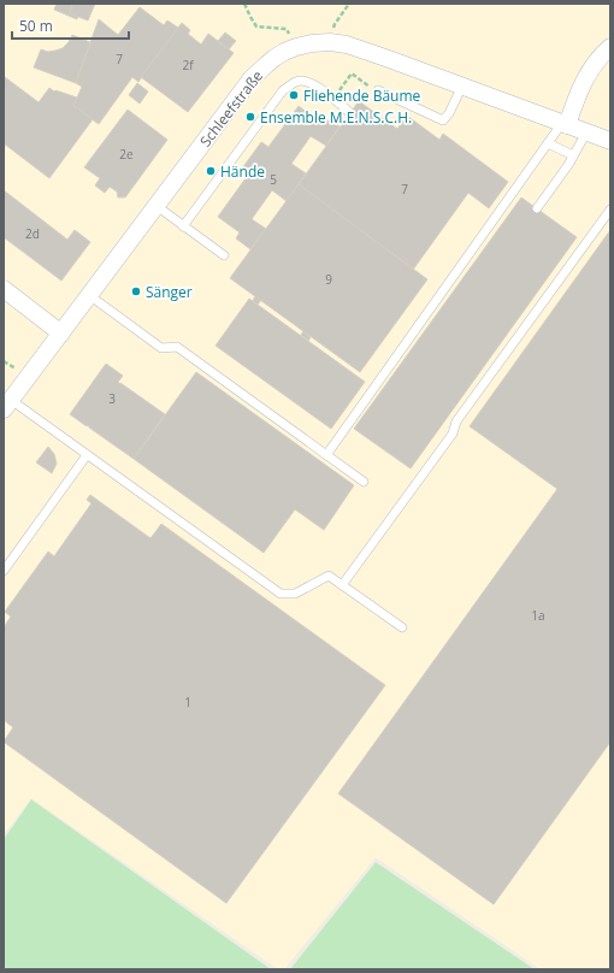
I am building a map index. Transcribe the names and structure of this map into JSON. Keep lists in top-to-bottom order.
{
  "streets": {
    "street": ["Schleefstraße"]
  },
  "places": [
    "Fliehende Bäume",
    "Ensemble M.E.N.S.C.H.",
    "Hände",
    "Sänger"
  ],
  "house_numbers": [
    "7",
    "2f",
    "2e",
    "5",
    "7",
    "2d",
    "9",
    "3",
    "1a",
    "1"
  ],
  "scale_bar": "50 m"
}
